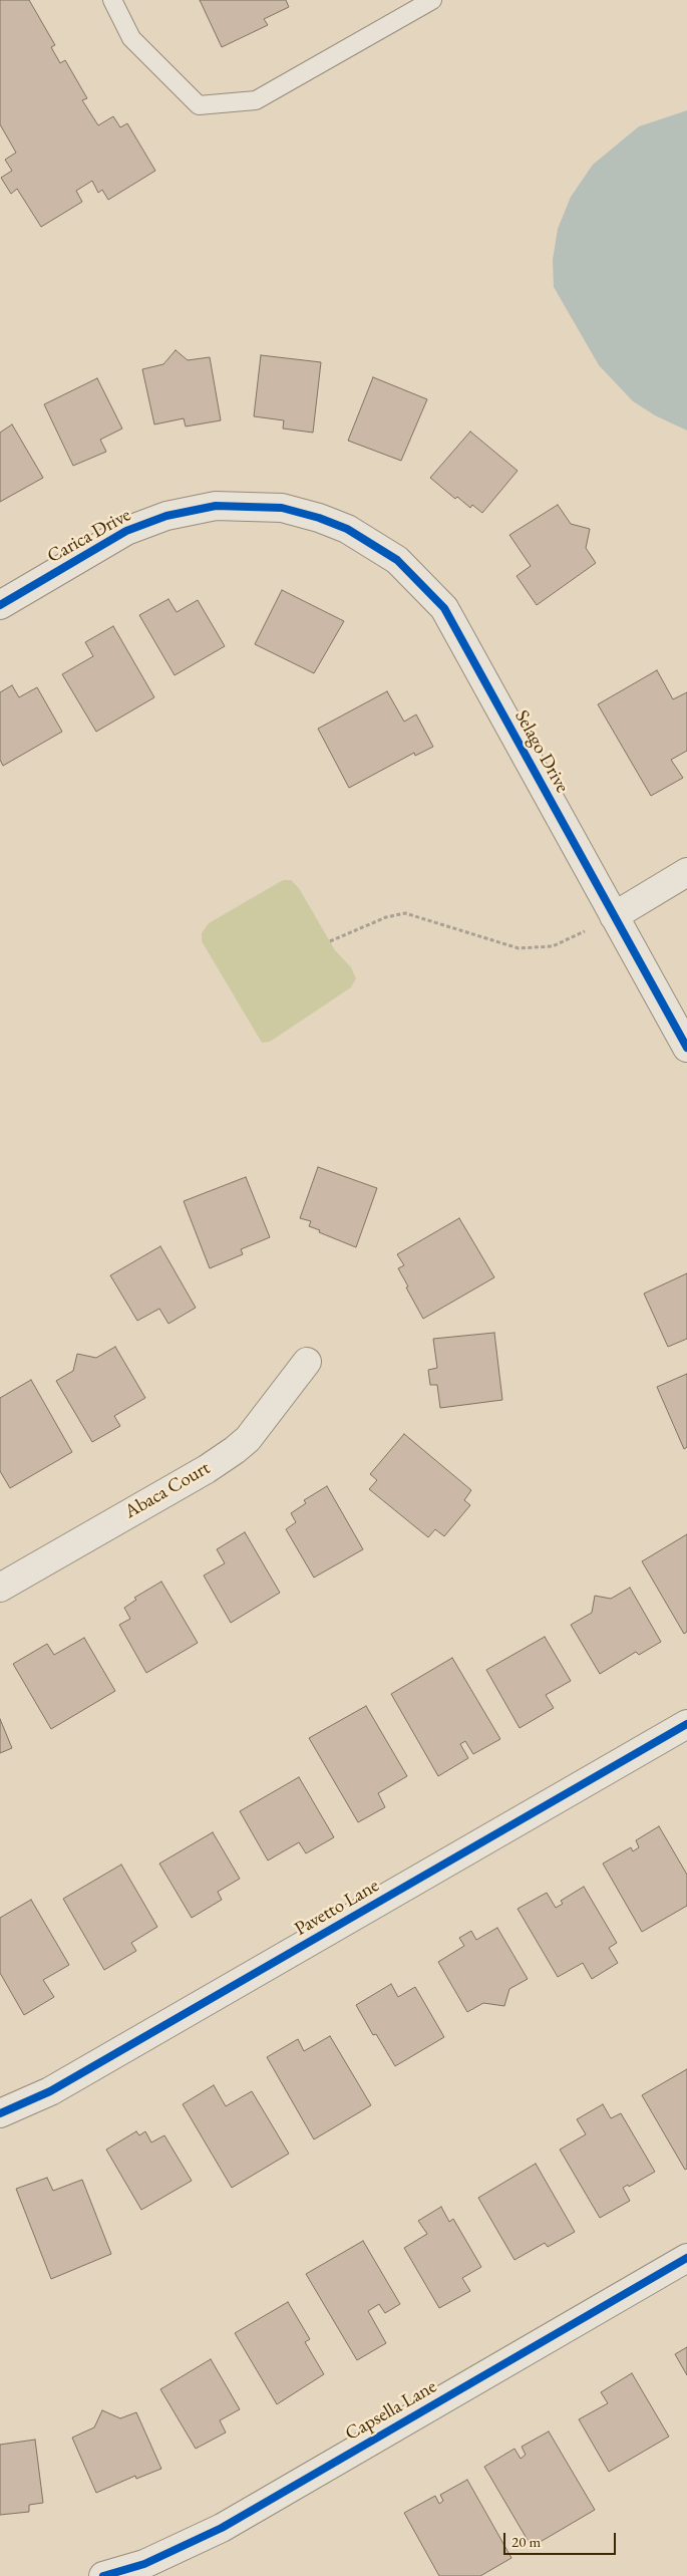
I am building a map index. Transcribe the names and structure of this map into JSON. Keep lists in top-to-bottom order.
{
  "streets": {
    "street": [
      "Carica Drive",
      "Selago Drive",
      "Abaca Court",
      "Pavetto Lane",
      "Capsella Lane"
    ]
  },
  "crossings": [
    ["Carica Drive", "Selago Drive"]
  ],
  "scale_bar": "20 m"
}
